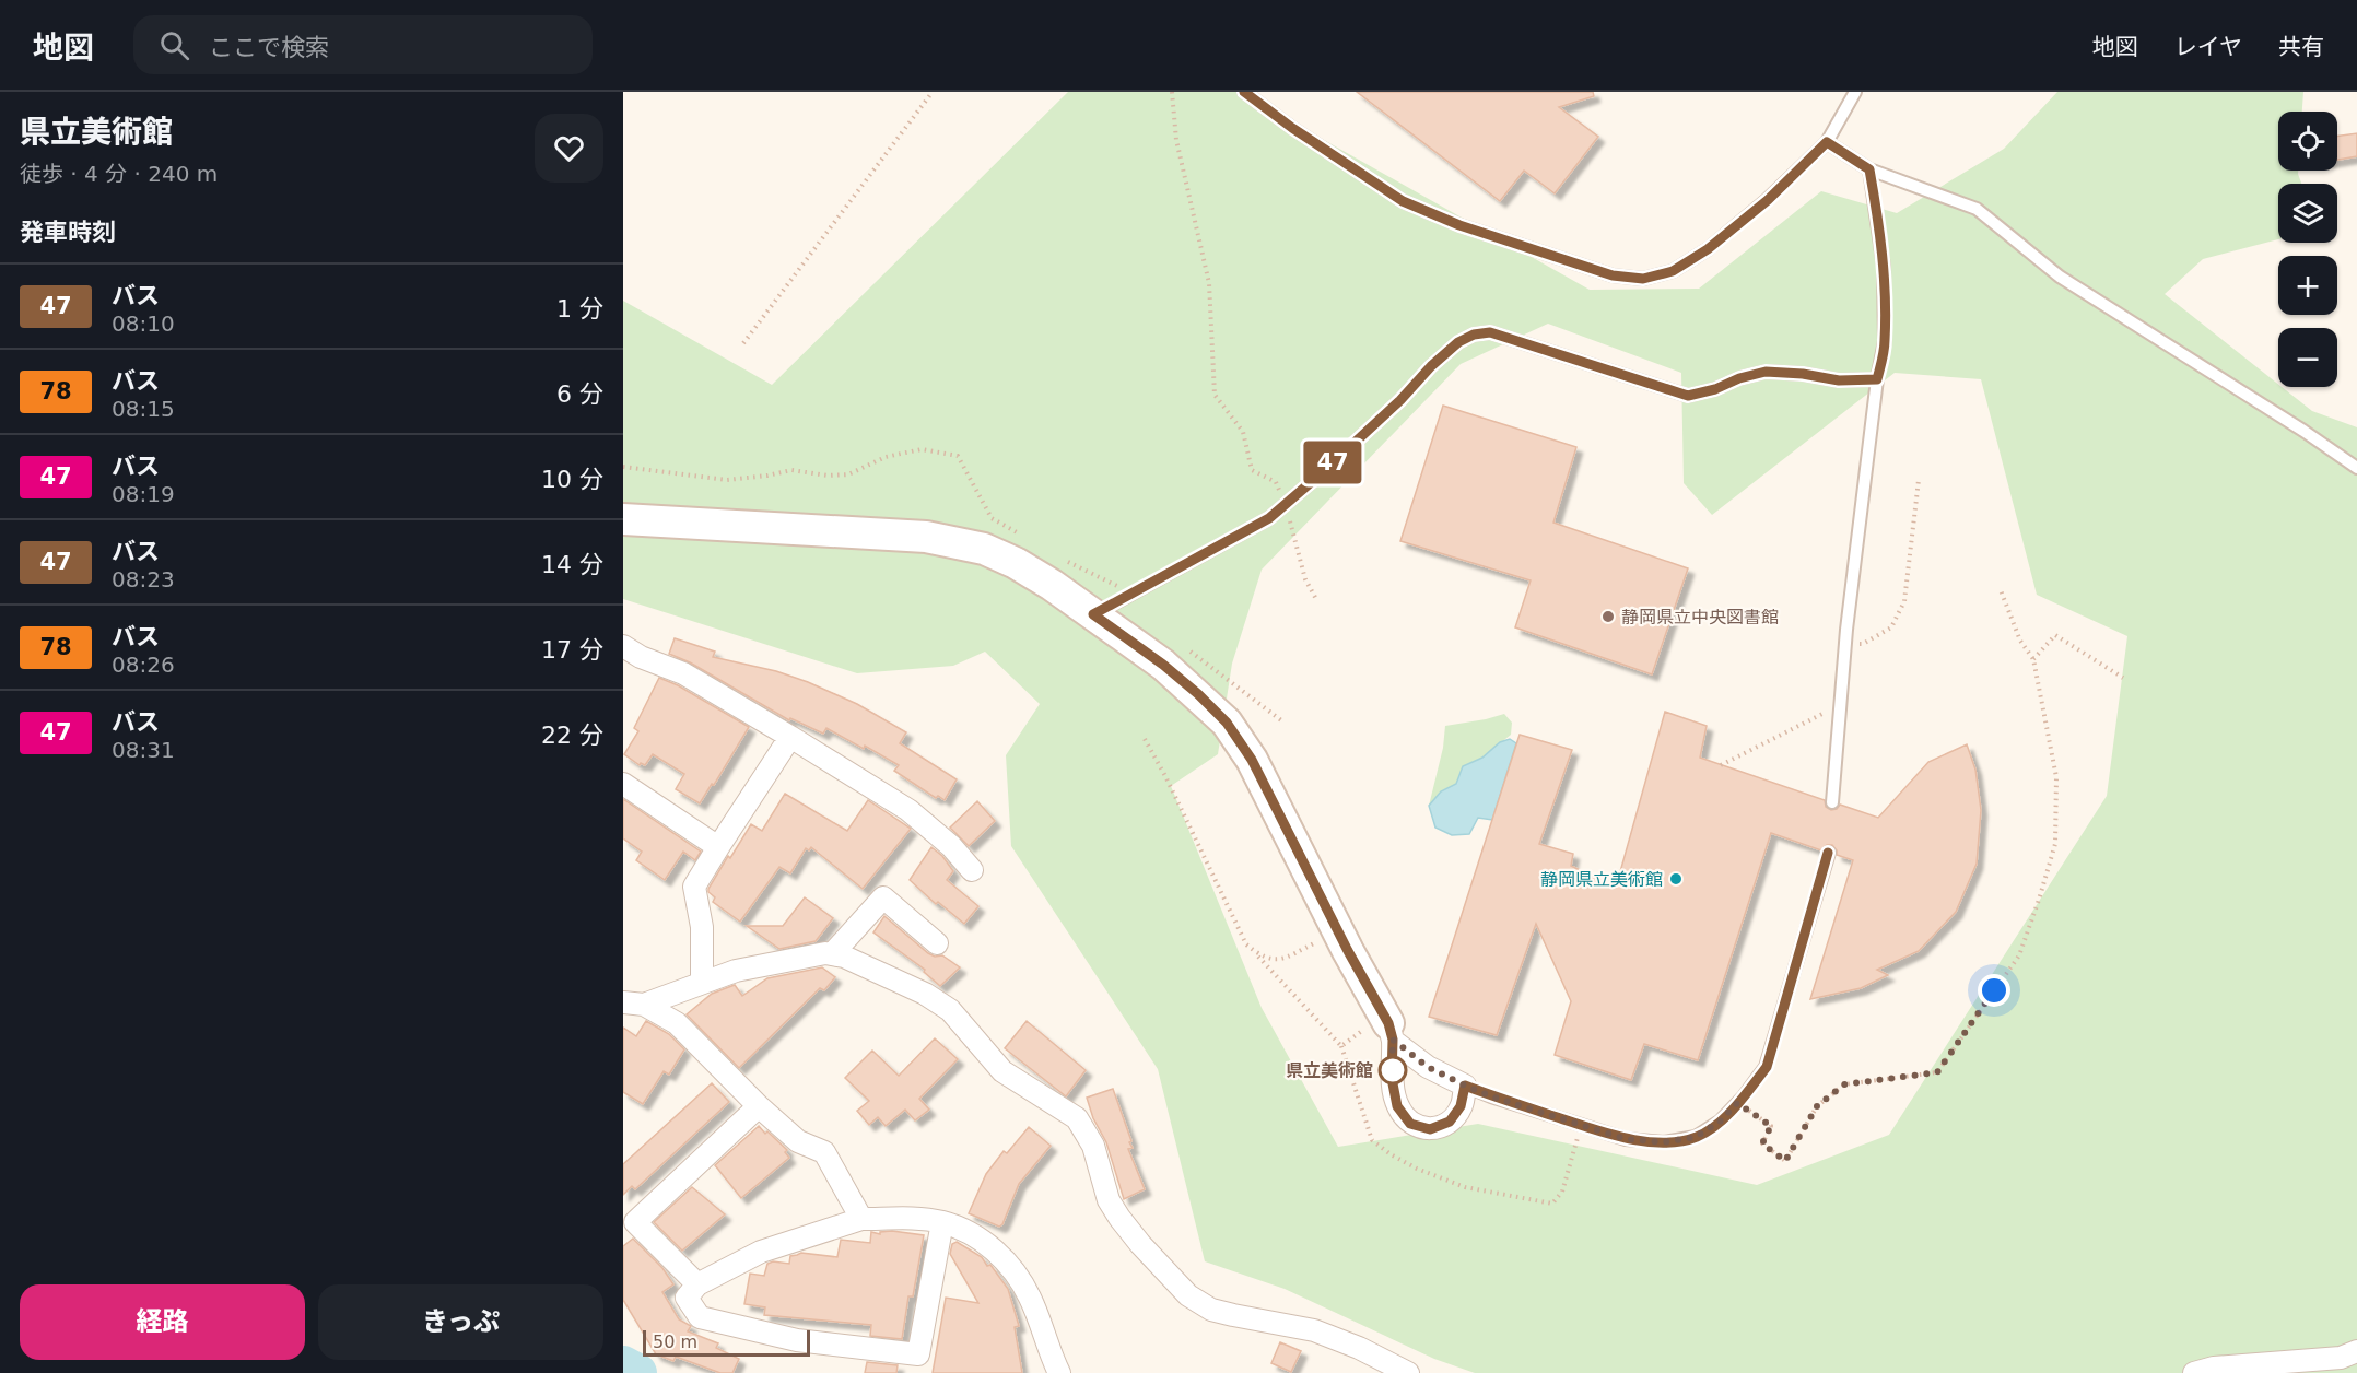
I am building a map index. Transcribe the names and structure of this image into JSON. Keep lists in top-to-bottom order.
{
  "places": ["静岡県立中央図書館", "静岡県立美術館", "県立美術館"],
  "lines": ["bus line 47"],
  "scale_bar": "50 m",
  "page": {
    "header": "地図",
    "search": "ここで検索",
    "nav": ["地図", "レイヤ", "共有"],
    "heading": [
      ["県立美術館", "徒歩 · 4 分 · 240 m"],
      "発車時刻"
    ],
    "on_map": "47",
    "map_buttons": ["+", "−"],
    "list": [
      {
        "mark": "47",
        "name": "バス",
        "note": "08:10",
        "value": "1 分"
      },
      {
        "mark": "78",
        "name": "バス",
        "note": "08:15",
        "value": "6 分"
      },
      {
        "mark": "47",
        "name": "バス",
        "note": "08:19",
        "value": "10 分"
      },
      {
        "mark": "47",
        "name": "バス",
        "note": "08:23",
        "value": "14 分"
      },
      {
        "mark": "78",
        "name": "バス",
        "note": "08:26",
        "value": "17 分"
      },
      {
        "mark": "47",
        "name": "バス",
        "note": "08:31",
        "value": "22 分"
      }
    ],
    "buttons": ["経路", "きっぷ"],
    "scale": "50 m"
  }
}
